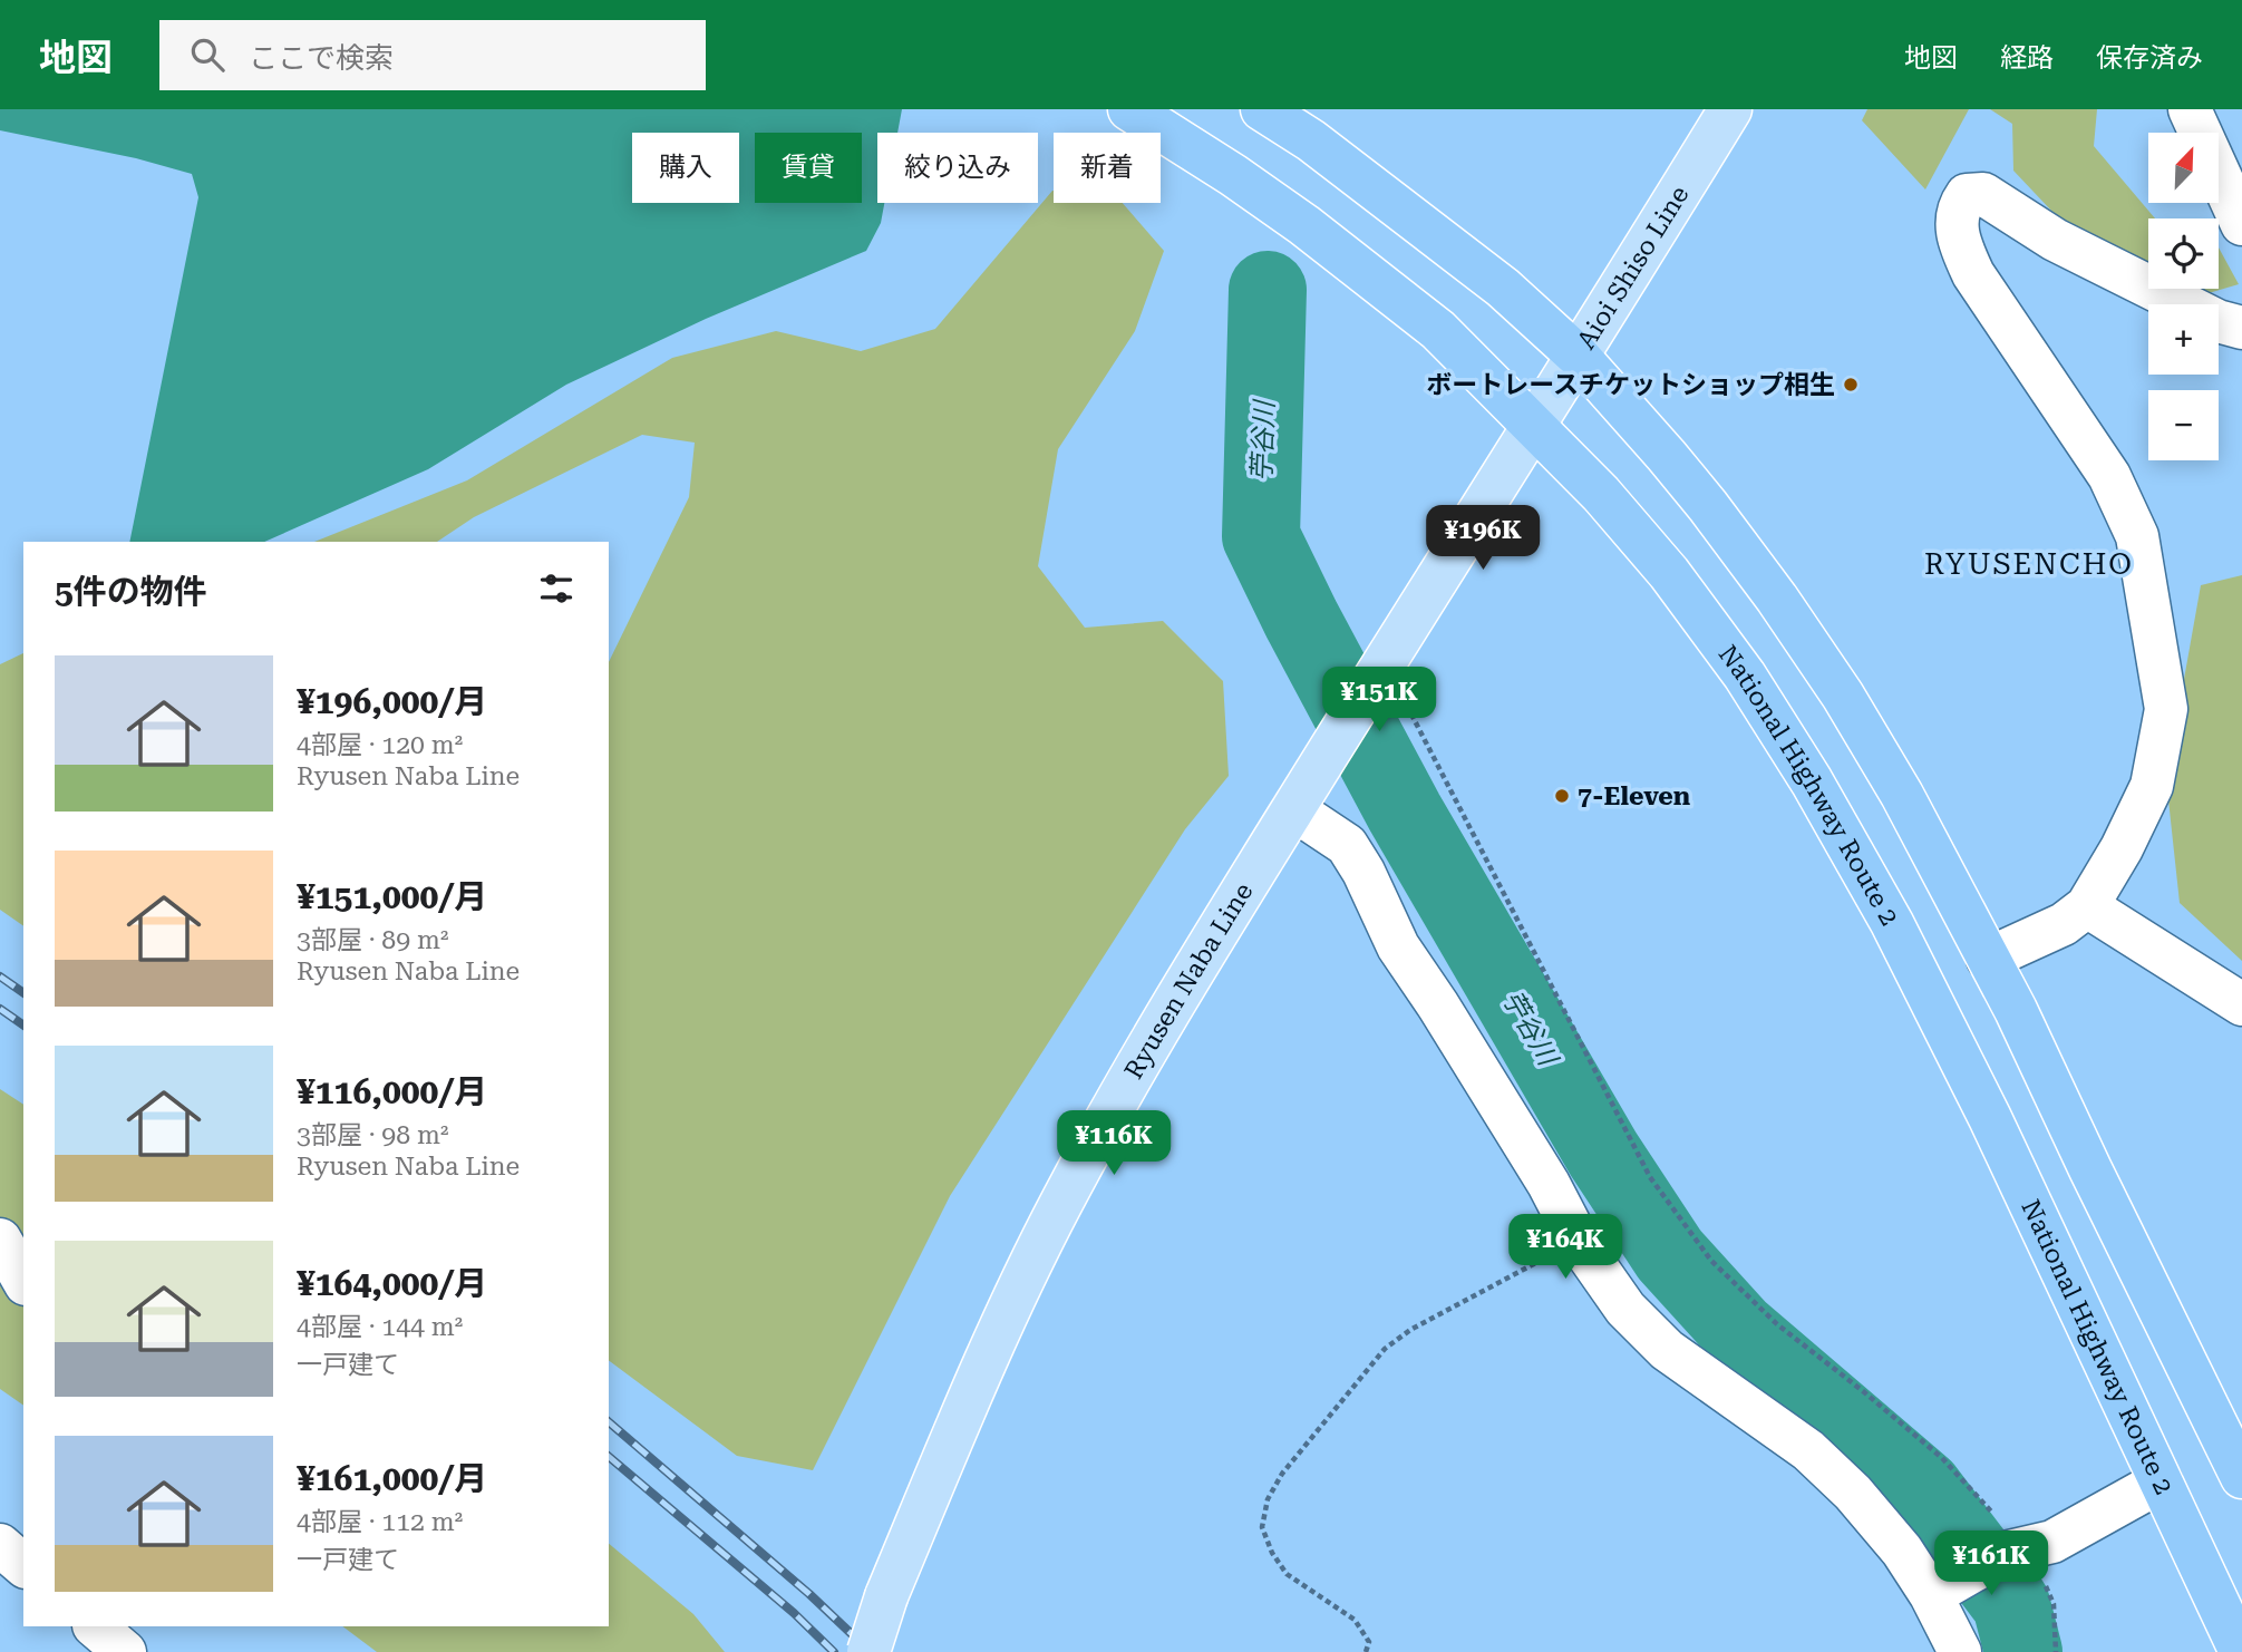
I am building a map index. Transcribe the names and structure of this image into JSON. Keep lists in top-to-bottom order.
{
  "streets": {
    "highway": ["National Highway Route 2"],
    "main road": ["Aioi Shiso Line", "Ryusen Naba Line"]
  },
  "crossings": [
    ["Aioi Shiso Line", "National Highway Route 2"],
    ["Aioi Shiso Line", "Ryusen Naba Line"],
    ["National Highway Route 2", "Ryusen Naba Line"]
  ],
  "districts": ["RYUSENCHO"],
  "water": ["苧谷川"],
  "places": ["ボートレースチケットショップ相生", "7-Eleven"],
  "north": "top right",
  "page": {
    "header": "地図",
    "search": "ここで検索",
    "nav": ["地図", "経路", "保存済み"],
    "map_buttons": ["+", "−"],
    "chip": [
      "購入",
      "賃貸",
      "絞り込み",
      "新着"
    ],
    "price": [
      "¥196K",
      "¥151K",
      "¥116K",
      "¥164K",
      "¥161K"
    ],
    "heading": "5件の物件",
    "list": [
      {
        "name": "¥196,000/月",
        "note": "4部屋 · 120 m² · Ryusen Naba Line"
      },
      {
        "name": "¥151,000/月",
        "note": "3部屋 · 89 m² · Ryusen Naba Line"
      },
      {
        "name": "¥116,000/月",
        "note": "3部屋 · 98 m² · Ryusen Naba Line"
      },
      {
        "name": "¥164,000/月",
        "note": "4部屋 · 144 m² · 一戸建て"
      },
      {
        "name": "¥161,000/月",
        "note": "4部屋 · 112 m² · 一戸建て"
      }
    ]
  }
}
